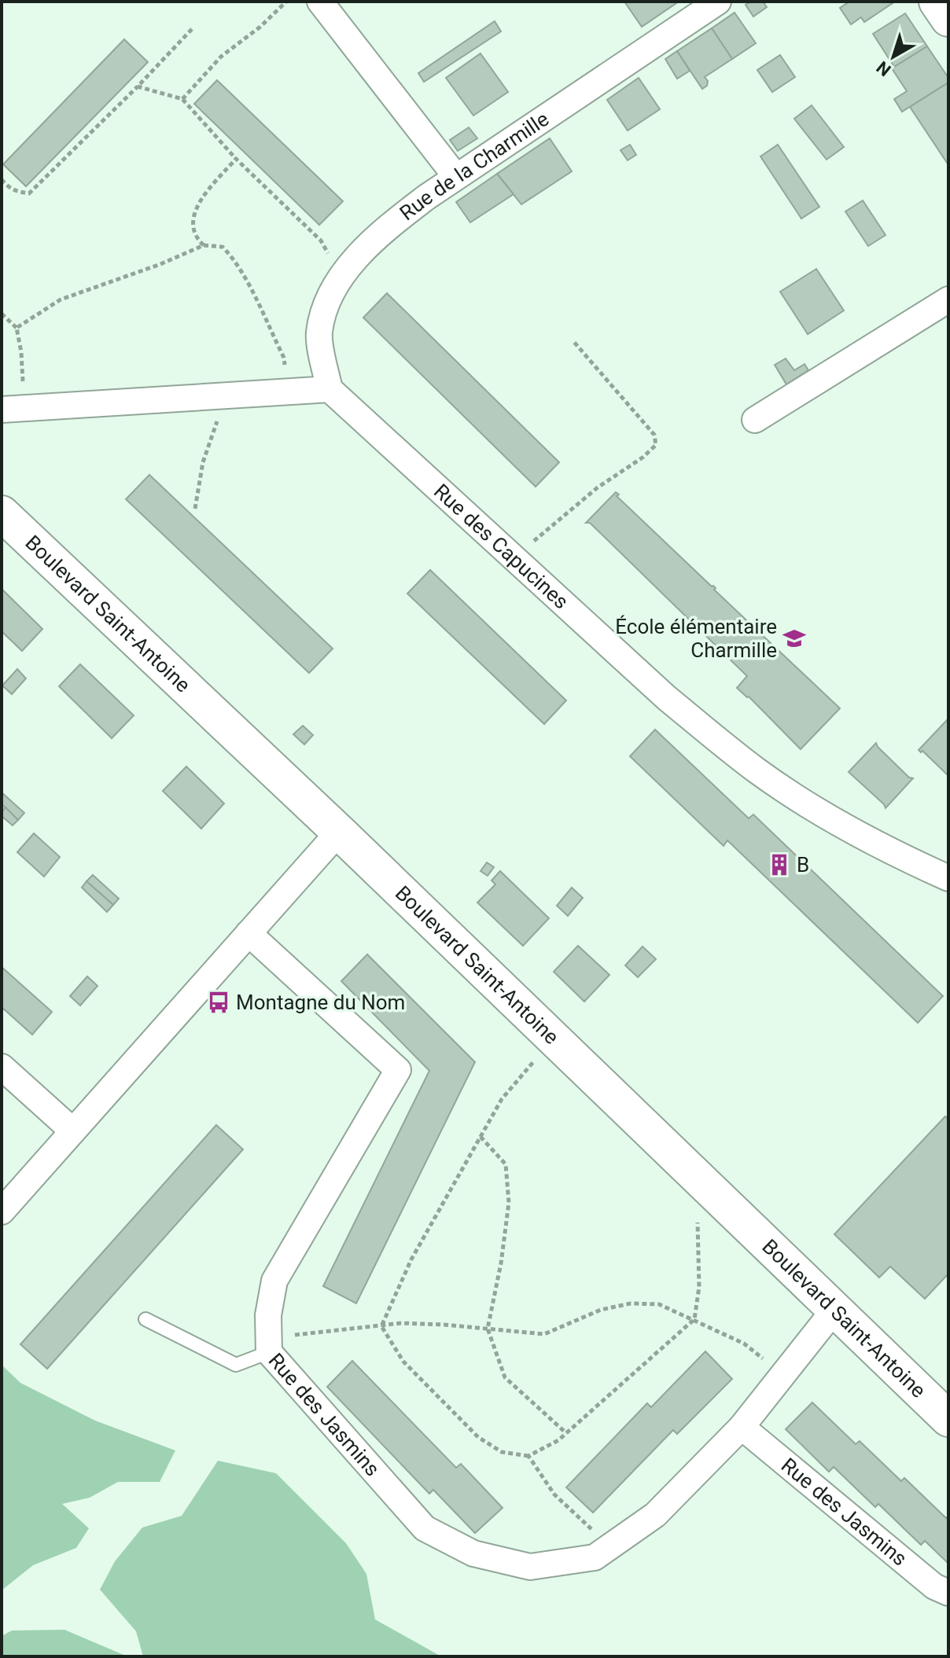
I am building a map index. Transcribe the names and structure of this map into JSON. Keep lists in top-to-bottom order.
{
  "streets": {
    "street": [
      "Rue de la Charmille",
      "Rue des Capucines",
      "Boulevard Saint-Antoine",
      "Rue des Jasmins"
    ]
  },
  "crossings": [
    ["Rue de la Charmille", "Rue des Capucines"],
    ["Boulevard Saint-Antoine", "Rue des Jasmins"]
  ],
  "places": {
    "school or university": ["École élémentaire Charmille"],
    "building": ["B"],
    "bus stop": ["Montagne du Nom"]
  },
  "north": "bottom left"
}
